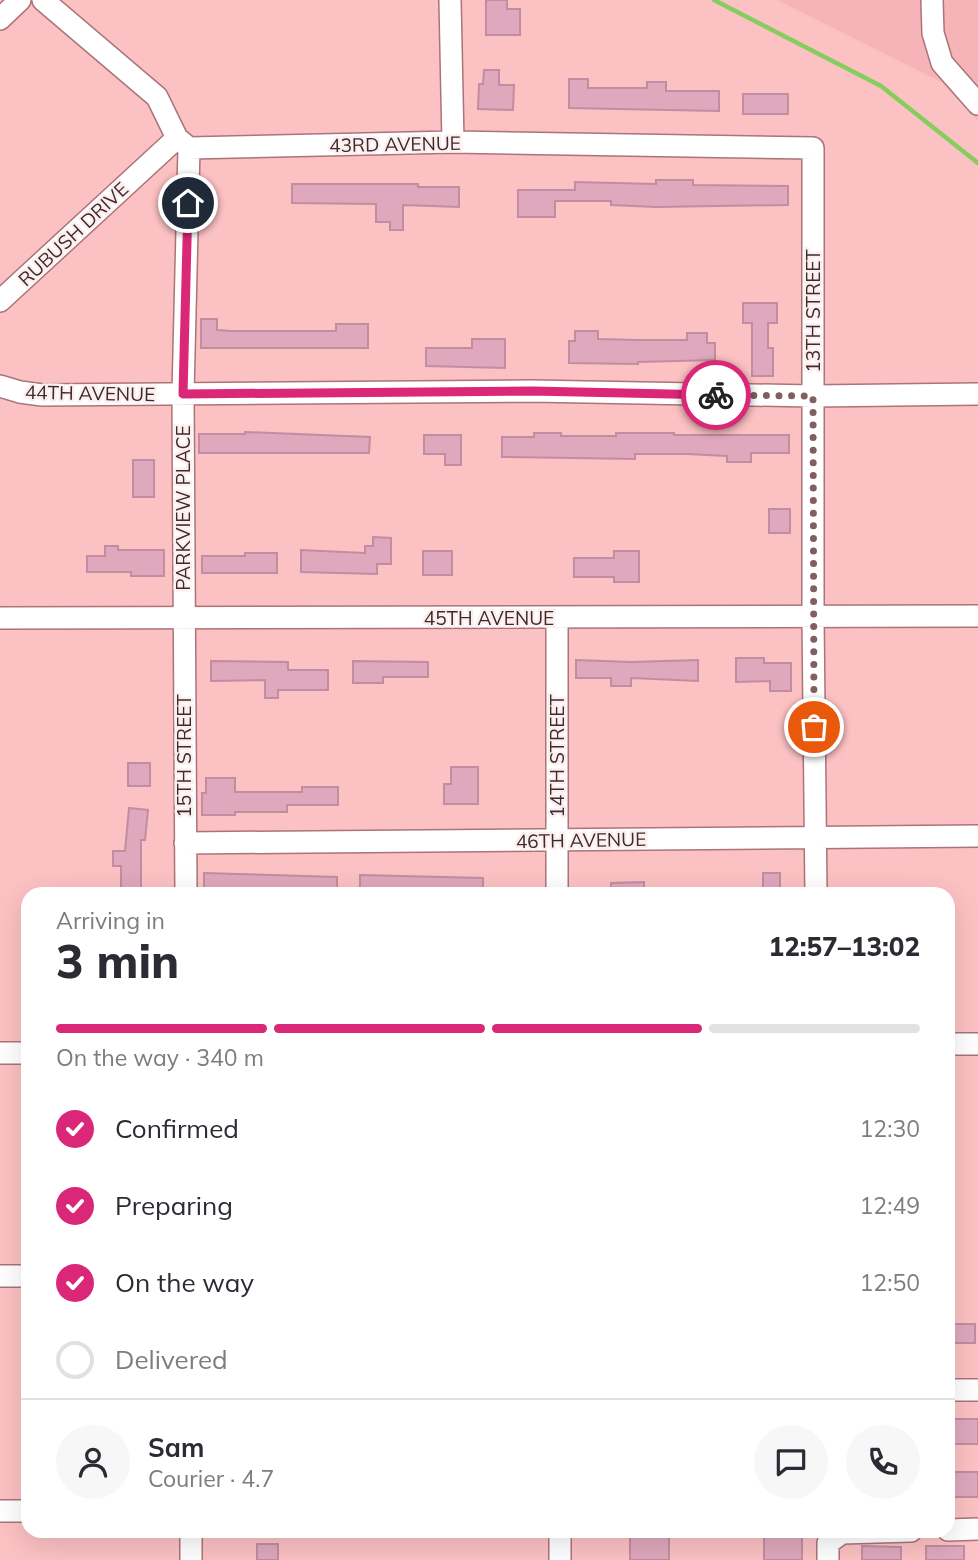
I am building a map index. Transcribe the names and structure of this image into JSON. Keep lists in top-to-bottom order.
{
  "streets": {
    "street": [
      "43RD AVENUE",
      "RUBUSH DRIVE",
      "13TH STREET",
      "44TH AVENUE",
      "PARKVIEW PLACE",
      "45TH AVENUE",
      "15TH STREET",
      "14TH STREET",
      "46TH AVENUE"
    ]
  },
  "crossings": [
    ["43RD AVENUE", "RUBUSH DRIVE"],
    ["43RD AVENUE", "13TH STREET"],
    ["43RD AVENUE", "PARKVIEW PLACE"],
    ["RUBUSH DRIVE", "PARKVIEW PLACE"],
    ["13TH STREET", "44TH AVENUE"],
    ["13TH STREET", "45TH AVENUE"],
    ["13TH STREET", "46TH AVENUE"],
    ["44TH AVENUE", "PARKVIEW PLACE"],
    ["PARKVIEW PLACE", "45TH AVENUE"],
    ["PARKVIEW PLACE", "15TH STREET"],
    ["45TH AVENUE", "15TH STREET"],
    ["45TH AVENUE", "14TH STREET"],
    ["15TH STREET", "46TH AVENUE"],
    ["14TH STREET", "46TH AVENUE"]
  ],
  "page": {
    "heading": ["3 min", "Arriving in", "12:57–13:02"],
    "panel": ["Sam", "Courier · 4.7"],
    "bar": "On the way · 340 m",
    "list": [
      ["Confirmed", "12:30"],
      ["Preparing", "12:49"],
      ["On the way", "12:50"],
      "Delivered"
    ]
  }
}
